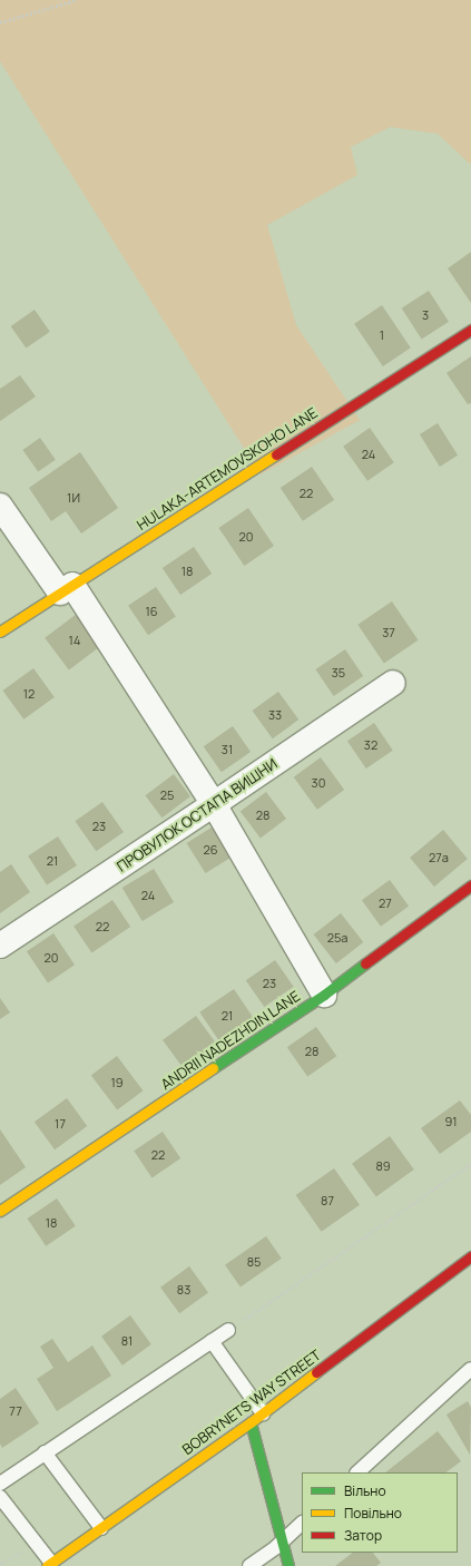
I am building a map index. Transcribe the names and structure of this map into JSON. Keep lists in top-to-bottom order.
{
  "streets": {
    "street": [
      "HULAKA-ARTEMOVSKOHO LANE",
      "ПРОВУЛОК ОСТАПА ВИШНИ",
      "ANDRII NADEZHDIN LANE",
      "BOBRYNETS WAY STREET"
    ]
  },
  "house_numbers": [
    "3",
    "1",
    "24",
    "22",
    "1И",
    "20",
    "18",
    "16",
    "37",
    "14",
    "35",
    "12",
    "33",
    "32",
    "31",
    "30",
    "25",
    "28",
    "23",
    "26",
    "27а",
    "21",
    "24",
    "27",
    "22",
    "25а",
    "20",
    "23",
    "21",
    "28",
    "19",
    "91",
    "17",
    "22",
    "89",
    "87",
    "18",
    "85",
    "83",
    "81",
    "77"
  ],
  "legend": ["Вільно", "Повільно", "Затор"]
}
